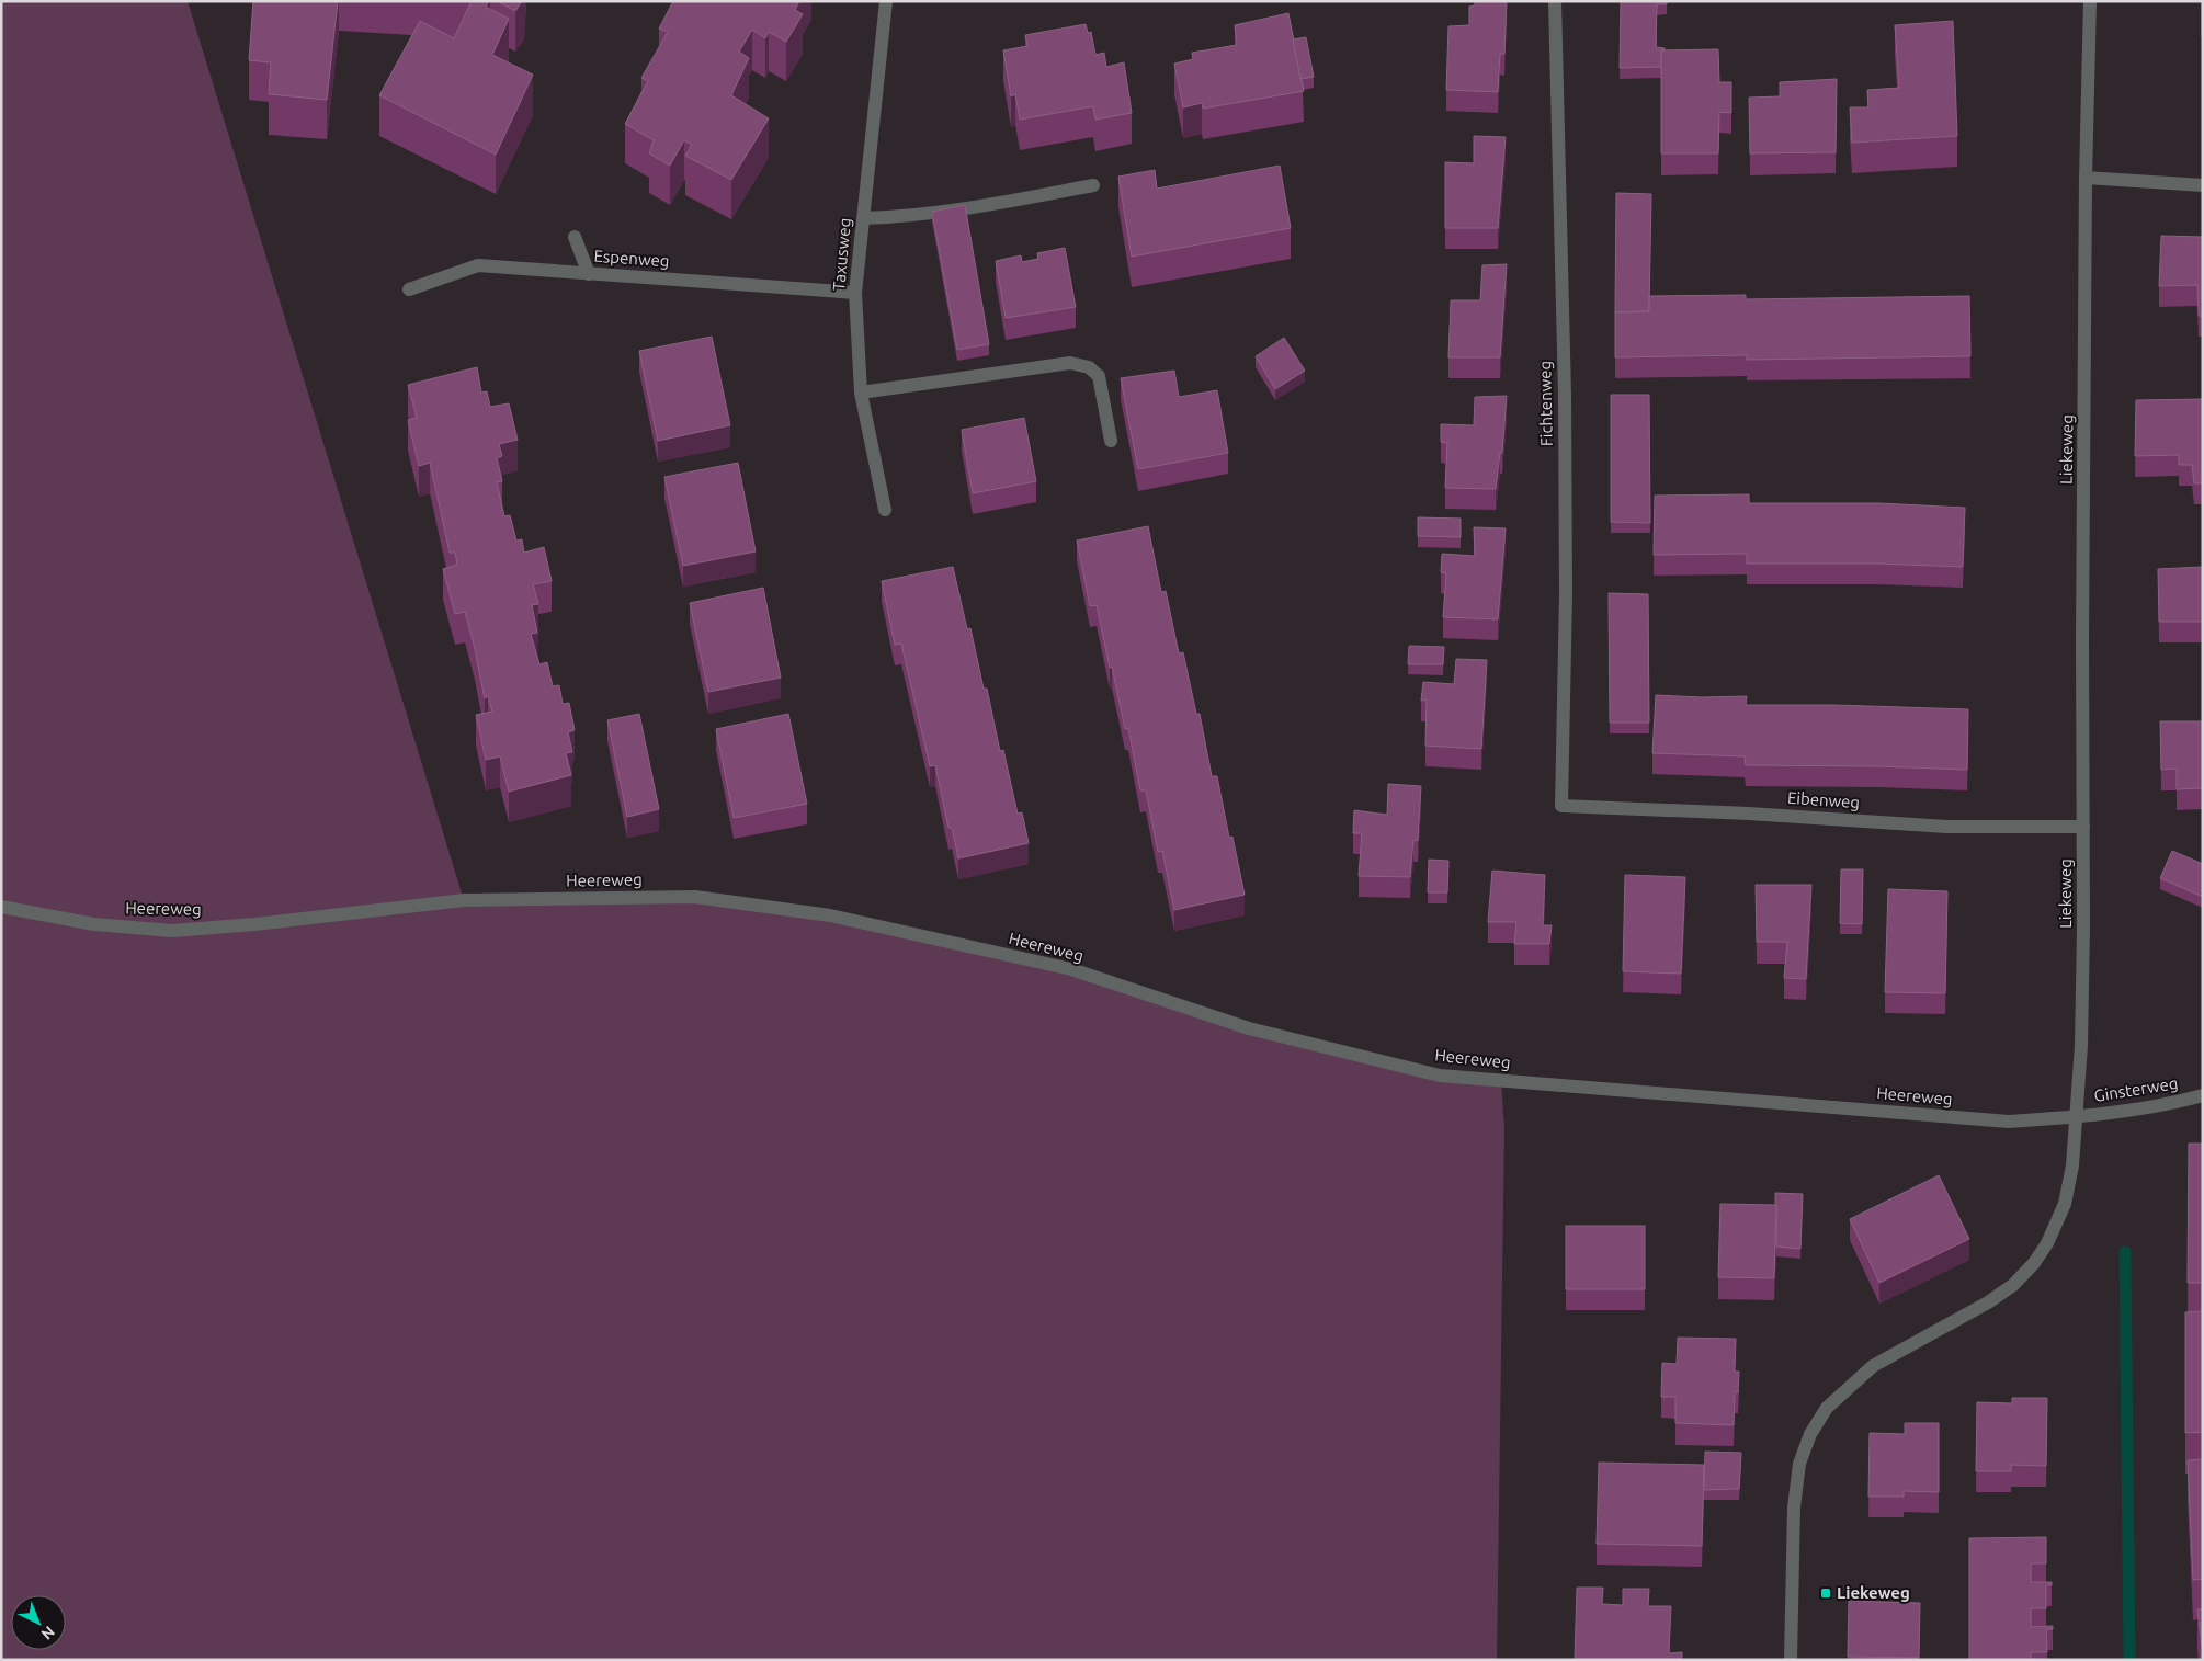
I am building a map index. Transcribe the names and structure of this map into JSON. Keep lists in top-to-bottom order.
{
  "streets": {
    "street": [
      "Taxusweg",
      "Espenweg",
      "Fichtenweg",
      "Liekeweg",
      "Eibenweg",
      "Heereweg",
      "Ginsterweg"
    ]
  },
  "crossings": [
    ["Taxusweg", "Espenweg"],
    ["Fichtenweg", "Eibenweg"],
    ["Liekeweg", "Eibenweg"],
    ["Liekeweg", "Heereweg"],
    ["Liekeweg", "Ginsterweg"],
    ["Heereweg", "Ginsterweg"]
  ],
  "places": {
    "transit": ["Liekeweg"]
  },
  "north": "bottom right"
}
